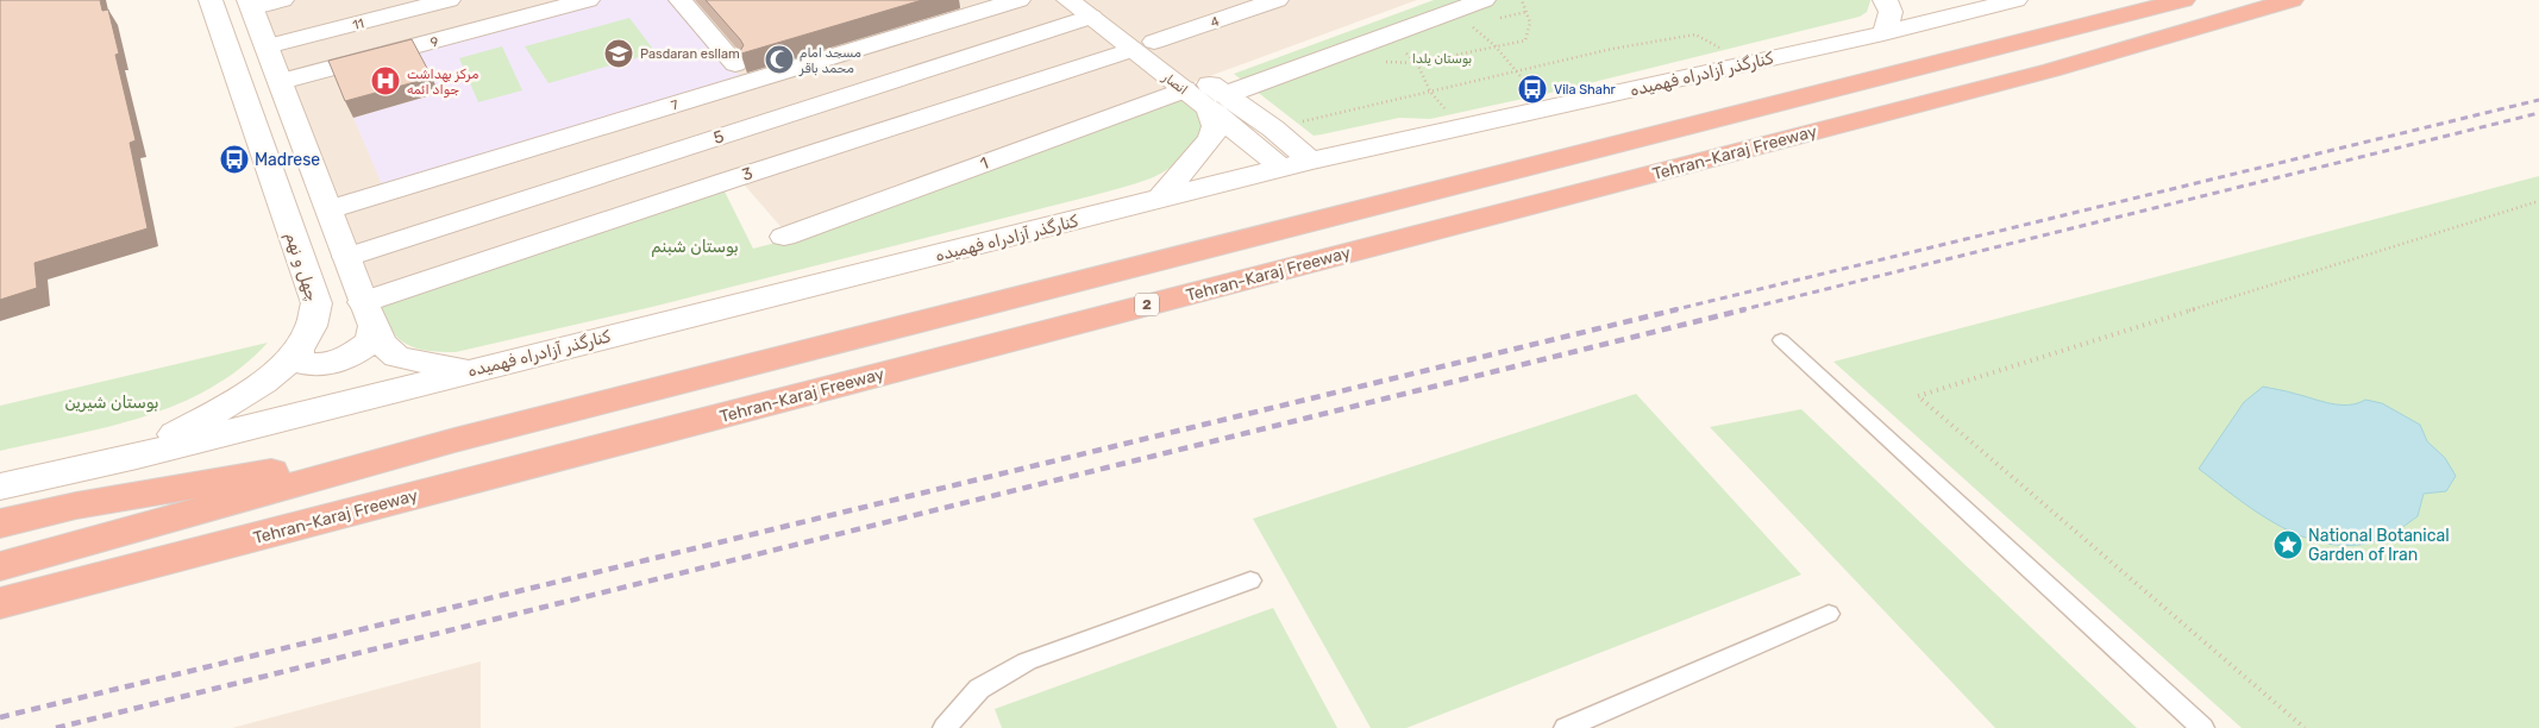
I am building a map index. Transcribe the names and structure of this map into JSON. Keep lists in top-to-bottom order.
{
  "streets": {
    "highway": ["Tehran-Karaj Freeway", "2"],
    "street": [
      "4",
      "11",
      "9",
      "کنارگذر آزادراه فهمیده",
      "انصار",
      "7",
      "5",
      "1",
      "3",
      "چهل و نهم"
    ]
  },
  "crossings": [
    ["4", "انصار"],
    ["4", "3"],
    ["کنارگذر آزادراه فهمیده", "انصار"],
    ["کنارگذر آزادراه فهمیده", "چهل و نهم"],
    ["انصار", "5"],
    ["انصار", "1"],
    ["انصار", "3"]
  ],
  "parks": ["بوستان یلدا", "بوستان شبنم", "بوستان شیرین"],
  "places": {
    "school or university": ["Pasdaran esllam"],
    "mosque": ["مسجد امام محمد باقر"],
    "hospital": ["مرکز بهداشت جواد ائمه"],
    "bus stop": ["Vila Shahr", "Madrese"],
    "place": ["National Botanical Garden of Iran"]
  }
}
